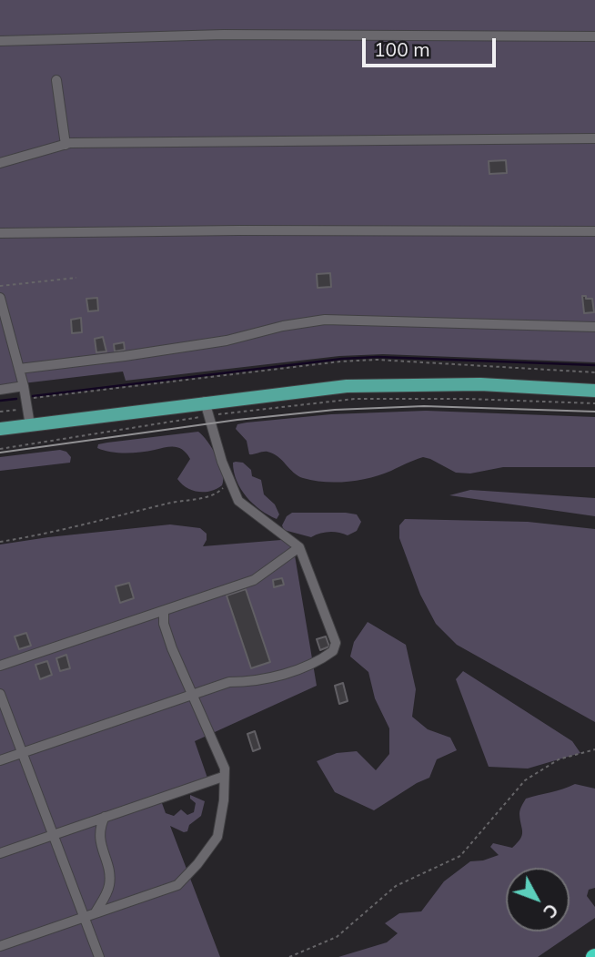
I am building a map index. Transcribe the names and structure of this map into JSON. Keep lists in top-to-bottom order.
{
  "scale_bar": "100 m",
  "north": "bottom right"
}
